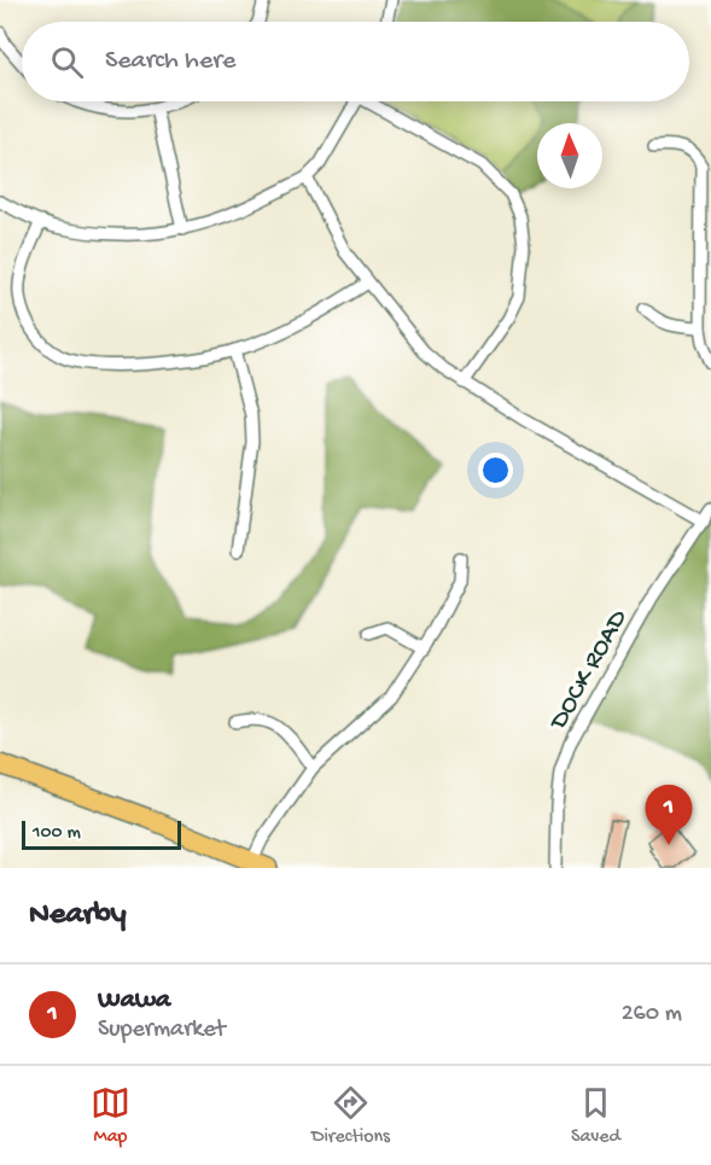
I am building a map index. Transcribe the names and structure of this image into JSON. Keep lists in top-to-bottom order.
{
  "streets": {
    "street": ["DOCK ROAD"]
  },
  "scale_bar": "100 m",
  "north": "top",
  "page": {
    "search": "Search here",
    "pins": "1",
    "scale": "100 m",
    "heading": "Nearby",
    "list": [
      {
        "mark": "1",
        "name": "Wawa",
        "note": "Supermarket",
        "value": "260 m"
      }
    ],
    "nav": ["Map", "Directions", "Saved"]
  }
}
